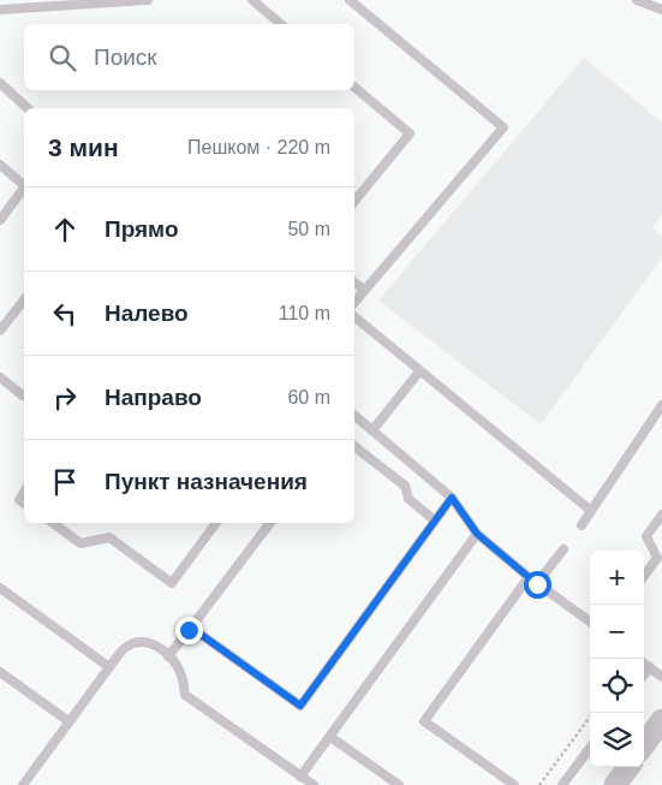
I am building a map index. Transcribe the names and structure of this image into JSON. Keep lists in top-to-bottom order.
{
  "page": {
    "search": "Поиск",
    "heading": ["3 мин", "Пешком · 220 m"],
    "list": [
      ["Прямо", "50 m"],
      ["Налево", "110 m"],
      ["Направо", "60 m"],
      "Пункт назначения"
    ],
    "map_buttons": ["+", "−"]
  }
}
